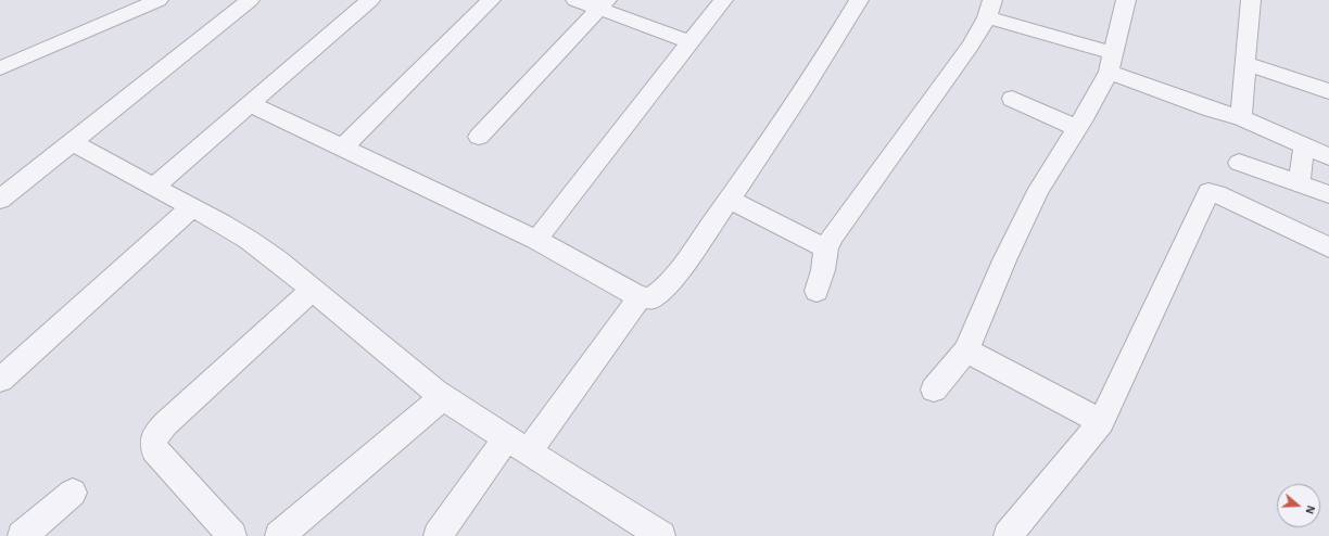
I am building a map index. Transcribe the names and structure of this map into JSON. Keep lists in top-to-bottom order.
{
  "north": "right"
}
